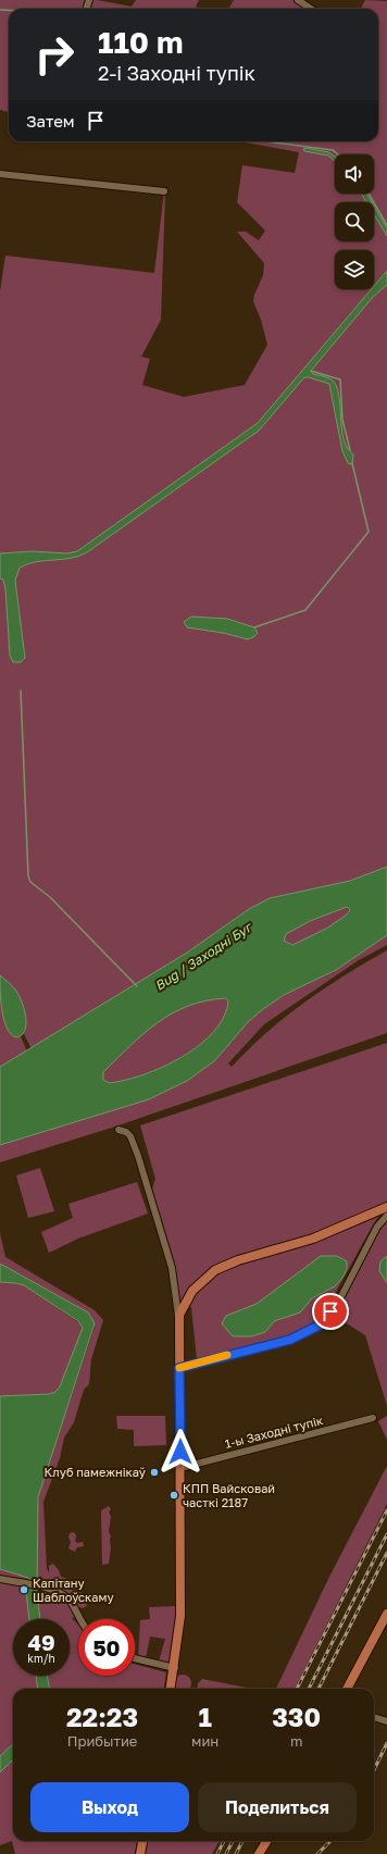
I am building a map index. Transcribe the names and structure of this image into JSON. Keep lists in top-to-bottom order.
{
  "streets": {
    "street": ["1-ы Заходні тупік"]
  },
  "water": ["Bug / Заходні Буг"],
  "places": ["Клуб памежнікаў", "КПП Вайсковай часткі 2187", "Капітану Шаблоўскаму"],
  "page": {
    "turn": ["110 m", "2-і Заходні тупік"],
    "then": "Затем",
    "speed": "49 km/h",
    "limit": "50",
    "eta": [
      "22:23",
      "Прибытие",
      "1",
      "мин",
      "330",
      "m"
    ],
    "buttons": ["Выход", "Поделиться"]
  }
}
